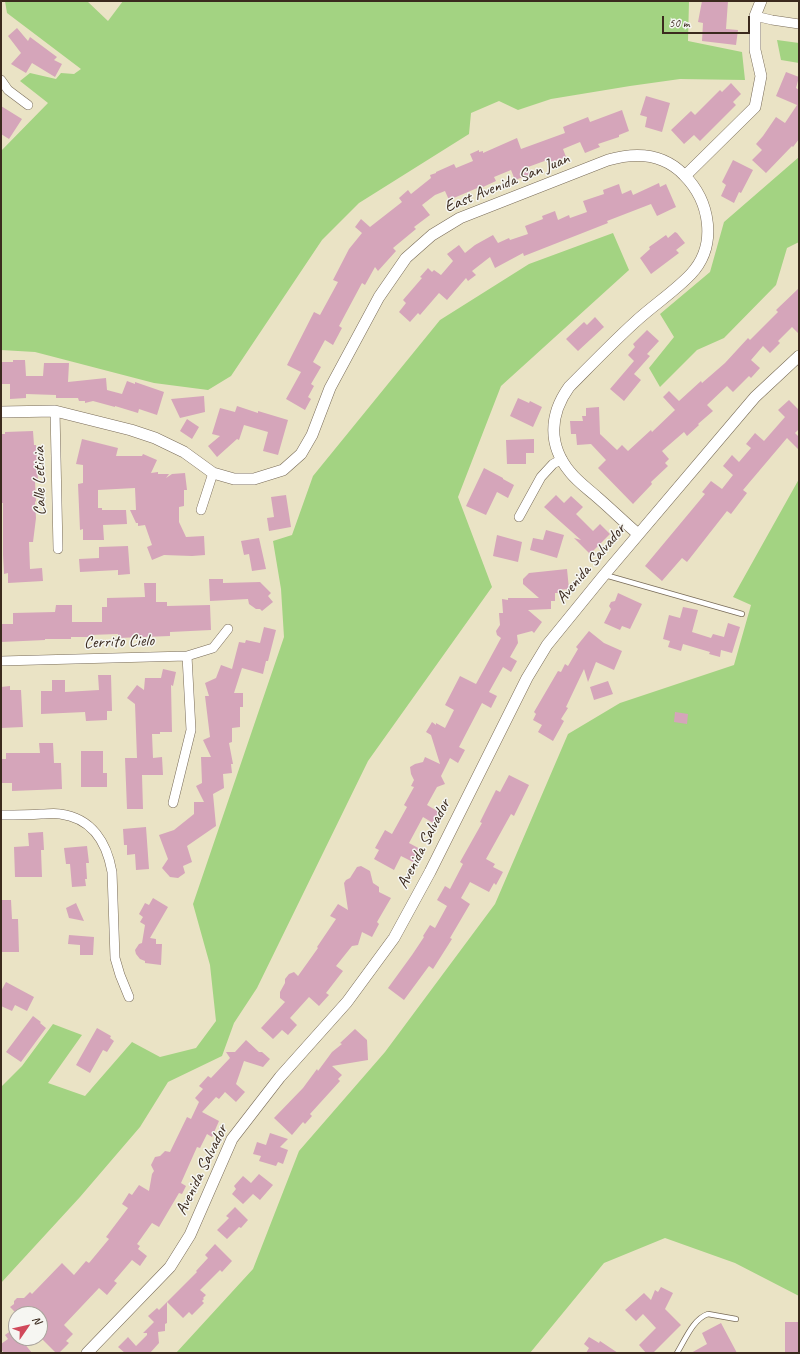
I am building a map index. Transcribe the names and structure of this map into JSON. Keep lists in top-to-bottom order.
{
  "streets": {
    "street": [
      "East Avenida San Juan",
      "Calle Leticia",
      "Avenida Salvador",
      "Cerrito Cielo"
    ]
  },
  "crossings": [
    ["East Avenida San Juan", "Calle Leticia"],
    ["East Avenida San Juan", "Avenida Salvador"]
  ],
  "scale_bar": "50 m",
  "north": "top right"
}
